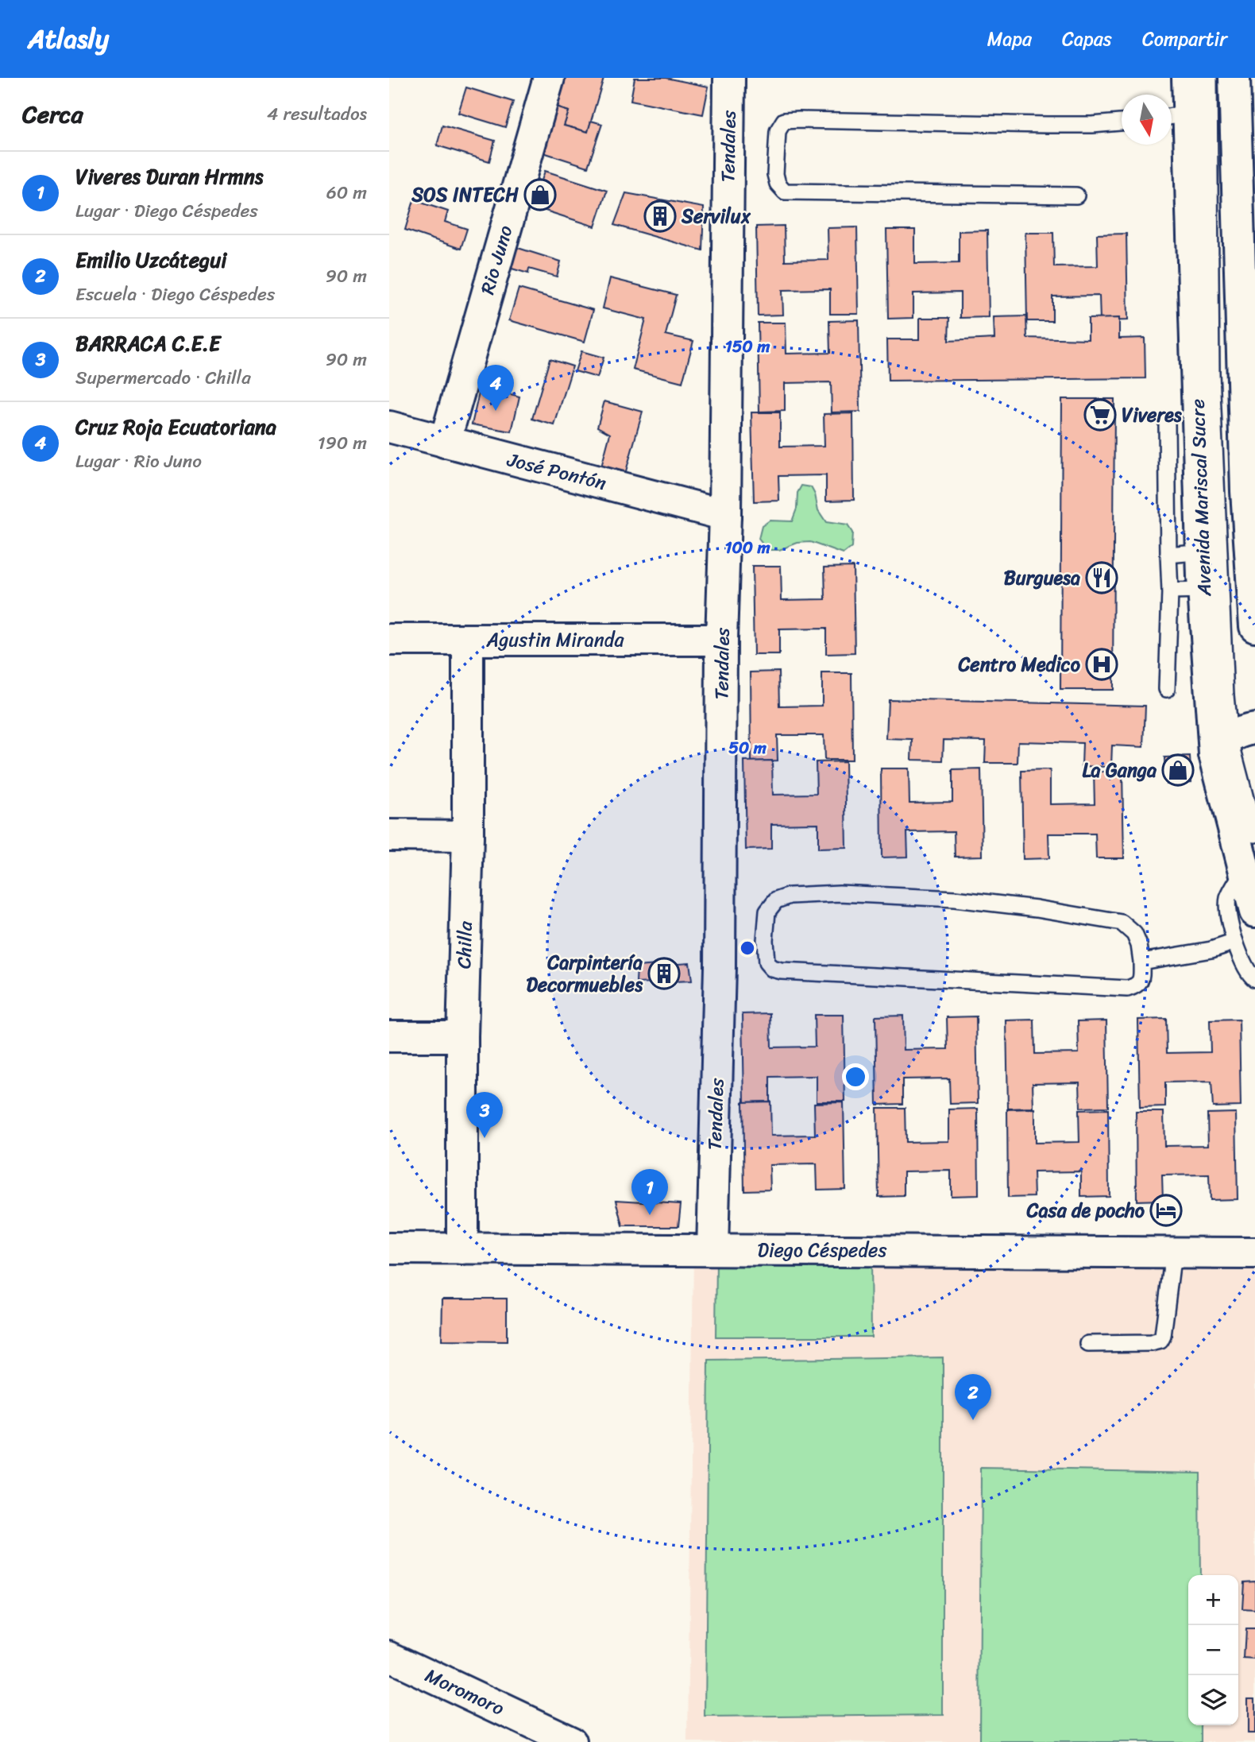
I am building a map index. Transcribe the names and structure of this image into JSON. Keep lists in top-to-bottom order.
{
  "streets": {
    "street": [
      "Tendales",
      "Rio Juno",
      "José Pontón",
      "Avenida Mariscal Sucre",
      "Agustin Miranda",
      "Chilla",
      "Diego Céspedes",
      "Moromoro"
    ]
  },
  "crossings": [
    ["Tendales", "José Pontón"],
    ["Tendales", "Agustin Miranda"],
    ["Tendales", "Diego Céspedes"],
    ["Rio Juno", "José Pontón"],
    ["Agustin Miranda", "Chilla"],
    ["Chilla", "Diego Céspedes"]
  ],
  "places": {
    "shop": ["SOS INTECH", "La Ganga"],
    "building": ["Servilux", "Carpintería Decormuebles"],
    "supermarket": ["Viveres"],
    "restaurant": ["Burguesa"],
    "hospital": ["Centro Medico"],
    "hotel": ["Casa de pocho"]
  },
  "north": "bottom",
  "page": {
    "header": "Atlasly",
    "nav": ["Mapa", "Capas", "Compartir"],
    "heading": ["Cerca", "4 resultados"],
    "list": [
      {
        "mark": "1",
        "name": "Viveres Duran Hrmns",
        "note": "Lugar · Diego Céspedes",
        "value": "60 m"
      },
      {
        "mark": "2",
        "name": "Emilio Uzcátegui",
        "note": "Escuela · Diego Céspedes",
        "value": "90 m"
      },
      {
        "mark": "3",
        "name": "BARRACA C.E.E",
        "note": "Supermercado · Chilla",
        "value": "90 m"
      },
      {
        "mark": "4",
        "name": "Cruz Roja Ecuatoriana",
        "note": "Lugar · Rio Juno",
        "value": "190 m"
      }
    ],
    "pins": [
      "4",
      "3",
      "1",
      "2"
    ],
    "map_buttons": ["+", "−"]
  },
  "rings": ["150 m", "100 m", "50 m"]
}
